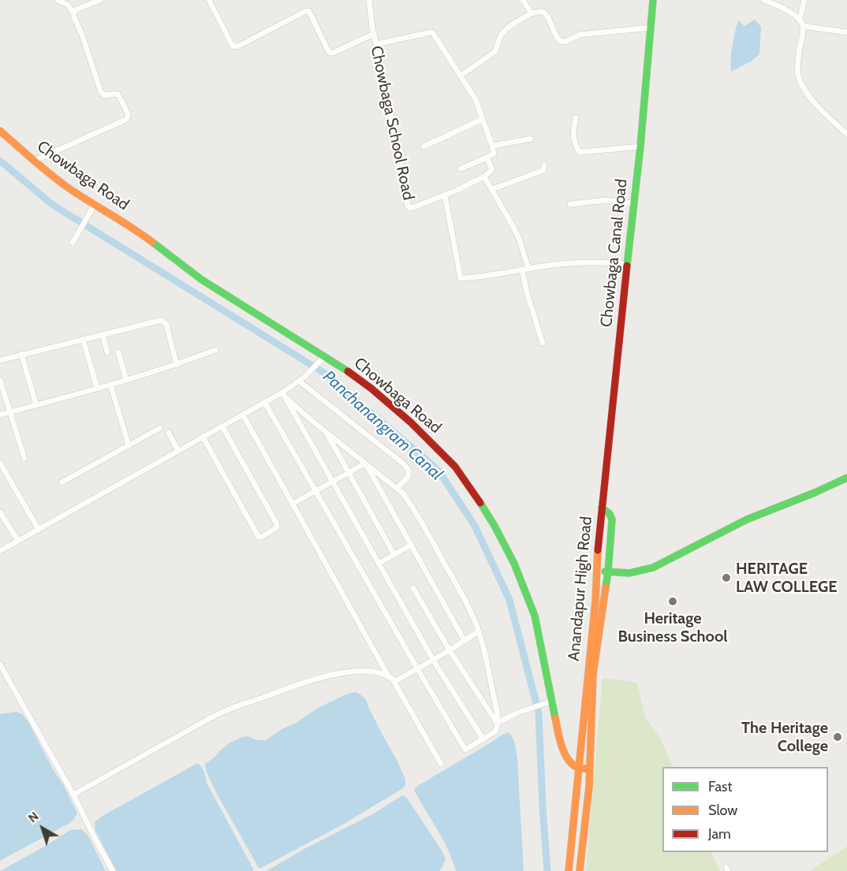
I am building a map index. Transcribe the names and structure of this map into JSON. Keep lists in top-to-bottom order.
{
  "streets": {
    "main road": ["Chowbaga Road", "Chowbaga Canal Road", "Anandapur High Road"],
    "street": ["Chowbaga School Road"]
  },
  "crossings": [
    ["Chowbaga Road", "Anandapur High Road"],
    ["Chowbaga Canal Road", "Anandapur High Road"]
  ],
  "water": ["Panchanangram Canal"],
  "places": ["HERITAGE LAW COLLEGE", "Heritage Business School", "The Heritage College"],
  "legend": ["Fast", "Slow", "Jam"],
  "north": "top left"
}
